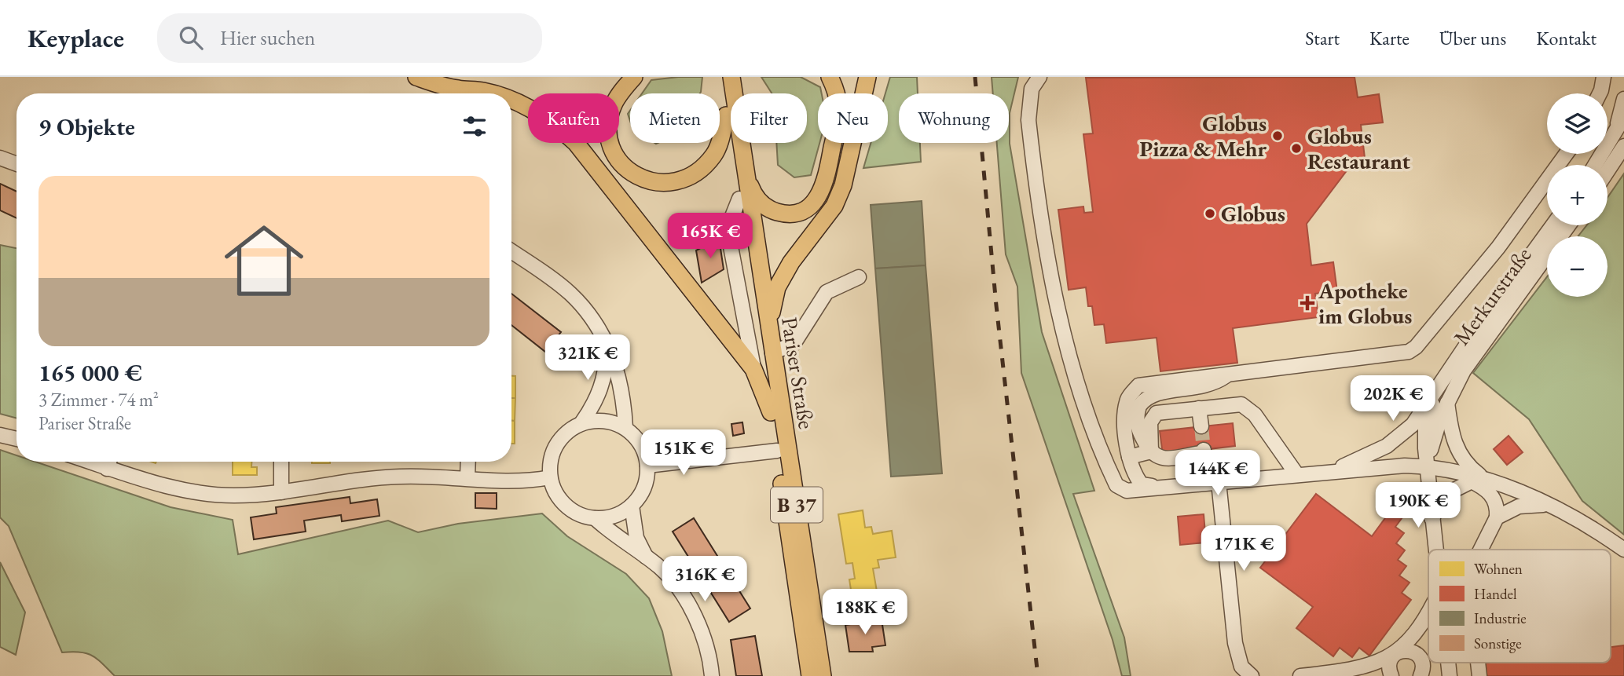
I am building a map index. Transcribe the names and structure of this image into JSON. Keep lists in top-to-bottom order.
{
  "streets": {
    "main road": ["Pariser Straße", "B 37"],
    "street": ["Merkurstraße"]
  },
  "places": {
    "other": ["Globus Pizza & Mehr", "Globus Restaurant", "Globus"],
    "health": ["Apotheke im Globus"]
  },
  "legend": [
    "Wohnen",
    "Handel",
    "Industrie",
    "Sonstige"
  ],
  "page": {
    "header": "Keyplace",
    "search": "Hier suchen",
    "nav": [
      "Start",
      "Karte",
      "Über uns",
      "Kontakt"
    ],
    "map_buttons": ["+", "−"],
    "chip": [
      "Kaufen",
      "Mieten",
      "Filter",
      "Neu",
      "Wohnung"
    ],
    "heading": "9 Objekte",
    "list": [
      {
        "name": "165 000 €",
        "note": "3 Zimmer · 74 m² · Pariser Straße"
      }
    ],
    "price": [
      "165K €",
      "321K €",
      "202K €",
      "151K €",
      "144K €",
      "190K €",
      "171K €",
      "316K €",
      "188K €"
    ]
  }
}
